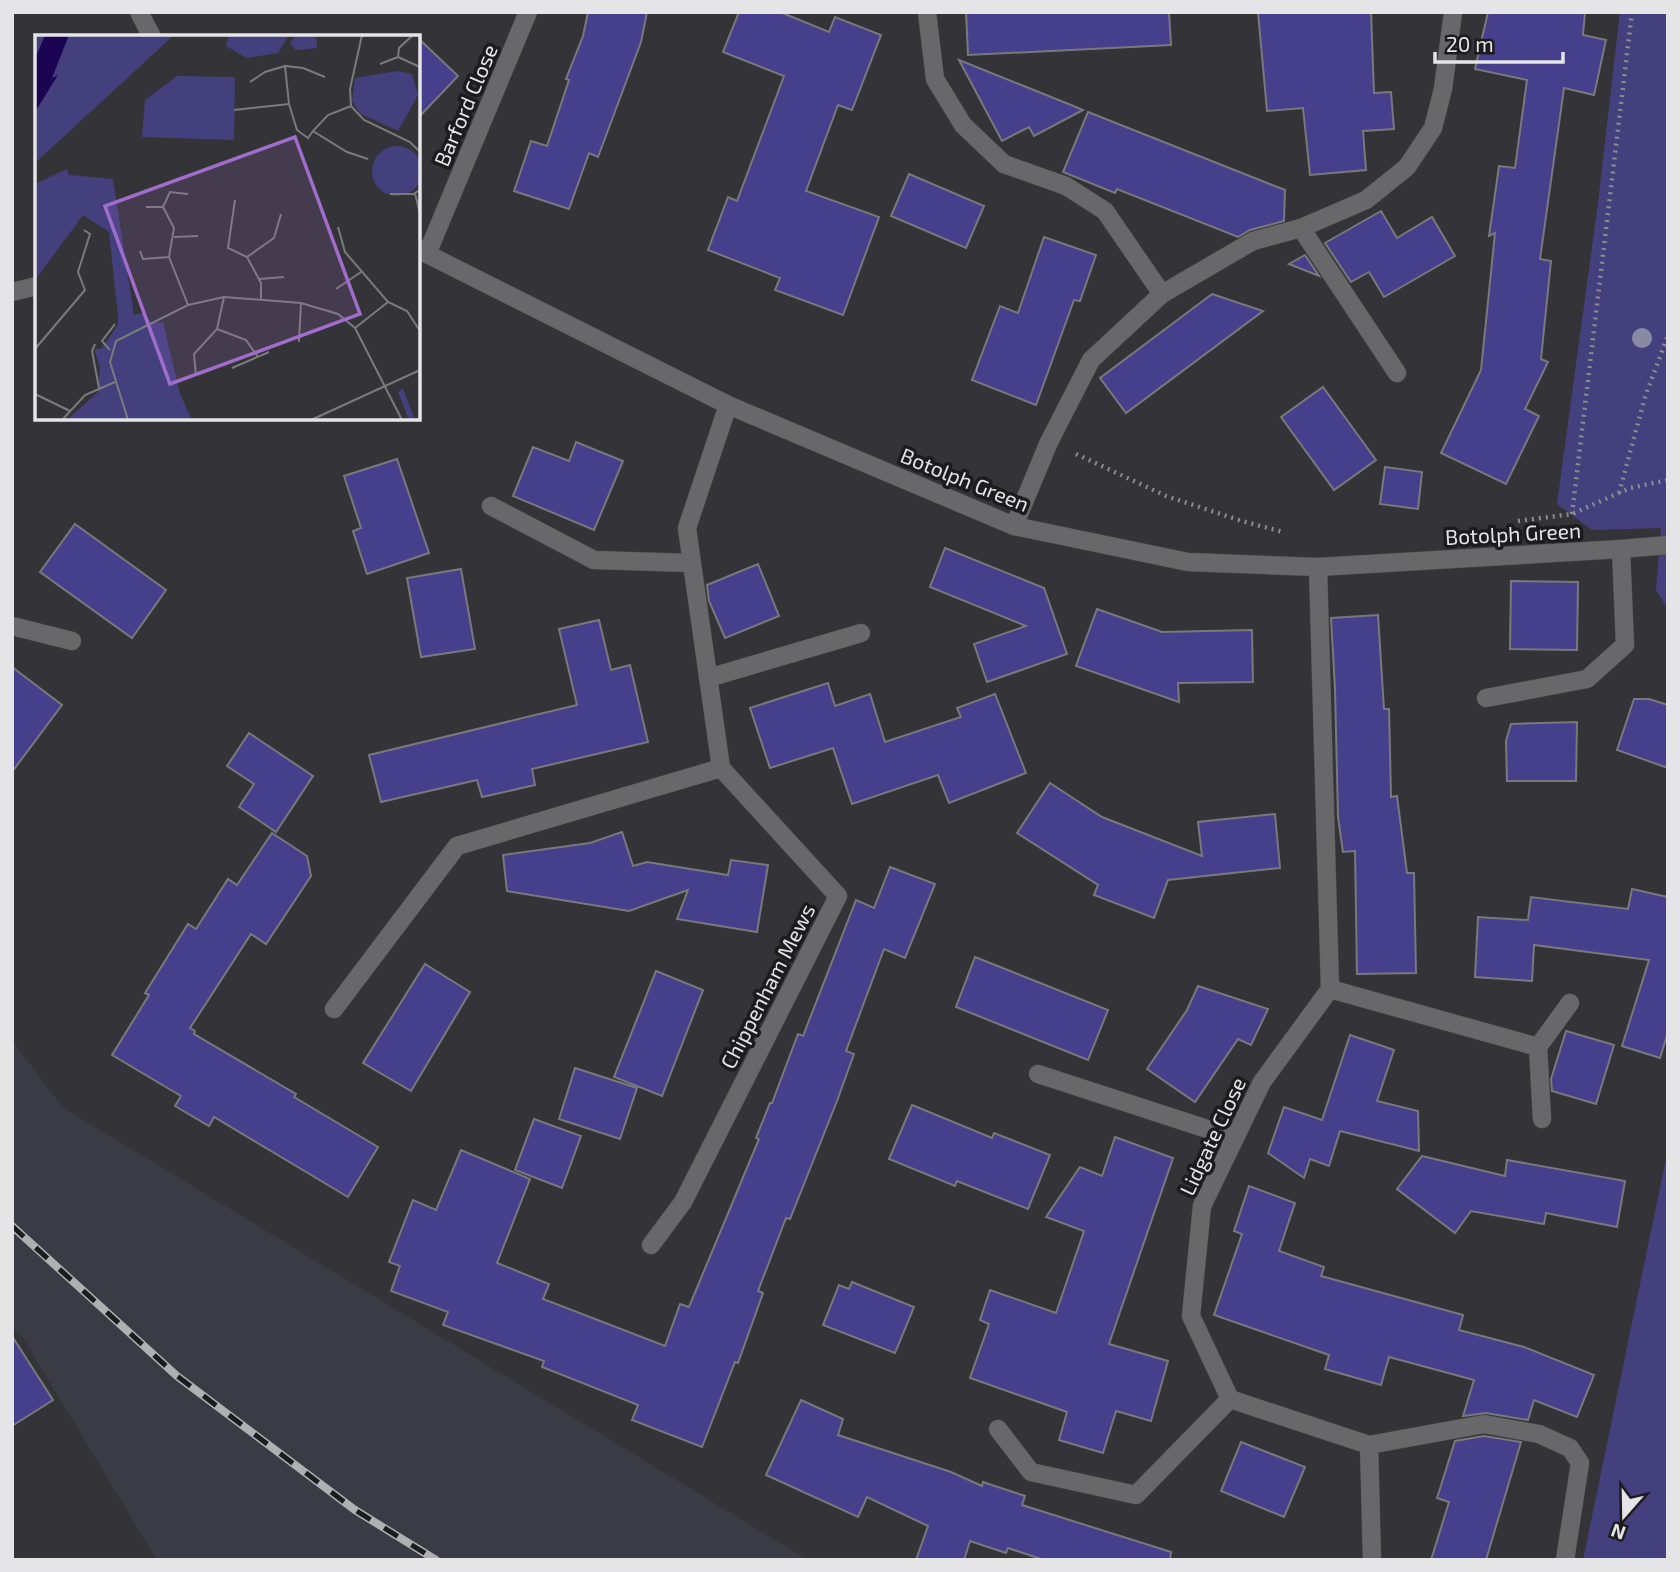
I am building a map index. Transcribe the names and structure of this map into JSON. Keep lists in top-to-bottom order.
{
  "streets": {
    "street": [
      "Barford Close",
      "Botolph Green",
      "Chippenham Mews",
      "Lidgate Close"
    ]
  },
  "crossings": [
    ["Barford Close", "Botolph Green"]
  ],
  "scale_bar": "20 m",
  "north": "bottom"
}
